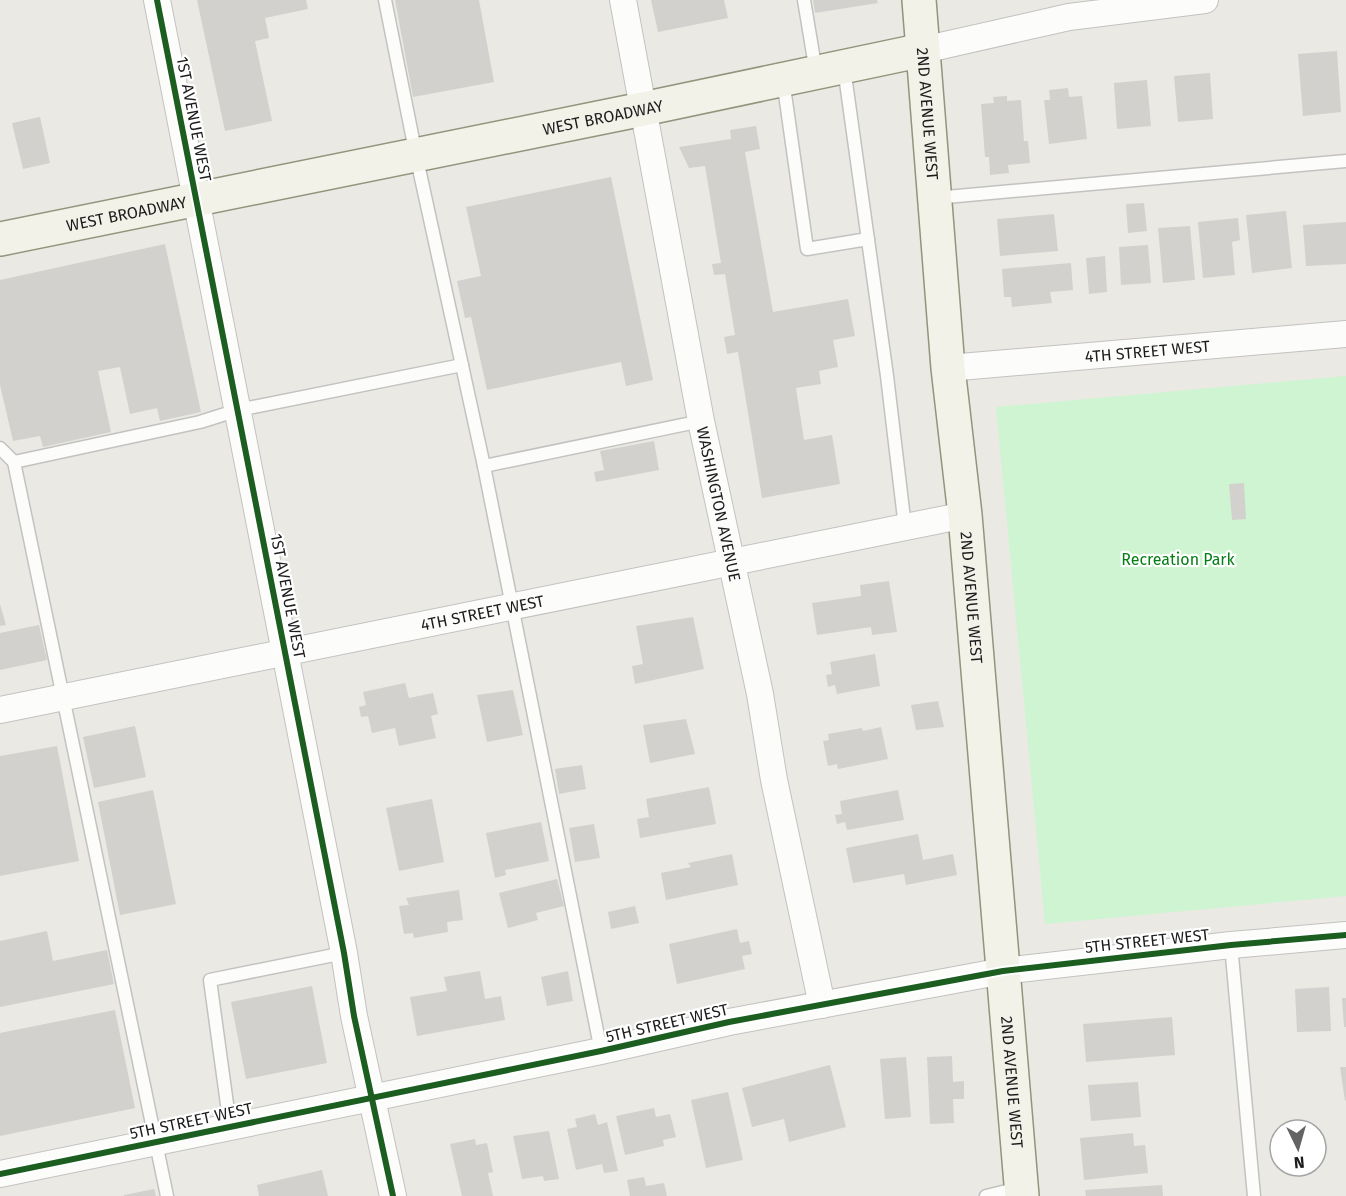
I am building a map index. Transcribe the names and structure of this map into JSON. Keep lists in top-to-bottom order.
{
  "streets": {
    "main road": ["2ND AVENUE WEST", "WEST BROADWAY"],
    "street": [
      "1ST AVENUE WEST",
      "4TH STREET WEST",
      "WASHINGTON AVENUE",
      "5TH STREET WEST"
    ]
  },
  "crossings": [
    ["2ND AVENUE WEST", "WEST BROADWAY"],
    ["2ND AVENUE WEST", "4TH STREET WEST"],
    ["2ND AVENUE WEST", "5TH STREET WEST"],
    ["WEST BROADWAY", "1ST AVENUE WEST"],
    ["WEST BROADWAY", "WASHINGTON AVENUE"],
    ["1ST AVENUE WEST", "4TH STREET WEST"],
    ["1ST AVENUE WEST", "5TH STREET WEST"],
    ["4TH STREET WEST", "WASHINGTON AVENUE"],
    ["WASHINGTON AVENUE", "5TH STREET WEST"]
  ],
  "parks": ["Recreation Park"],
  "north": "bottom"
}
